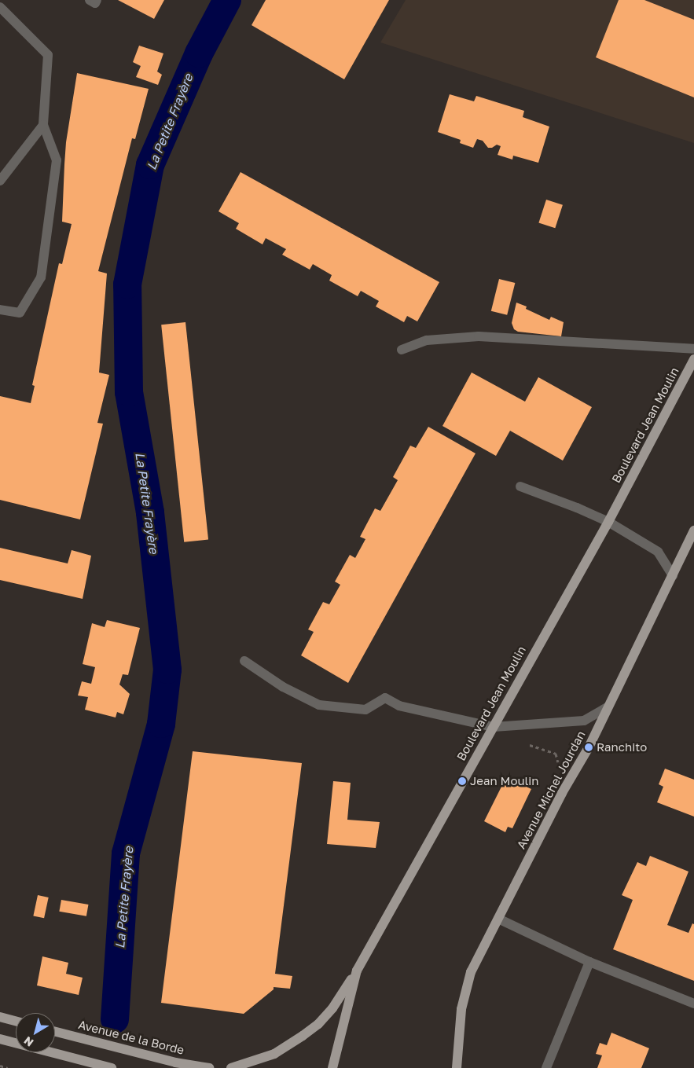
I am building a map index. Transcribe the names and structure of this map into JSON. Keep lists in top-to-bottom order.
{
  "streets": {
    "main road": ["Boulevard Jean Moulin", "Avenue Michel Jourdan", "Avenue de la Borde"]
  },
  "water": ["La Petite Frayère"],
  "places": ["Ranchito", "Jean Moulin"],
  "north": "bottom left"
}
